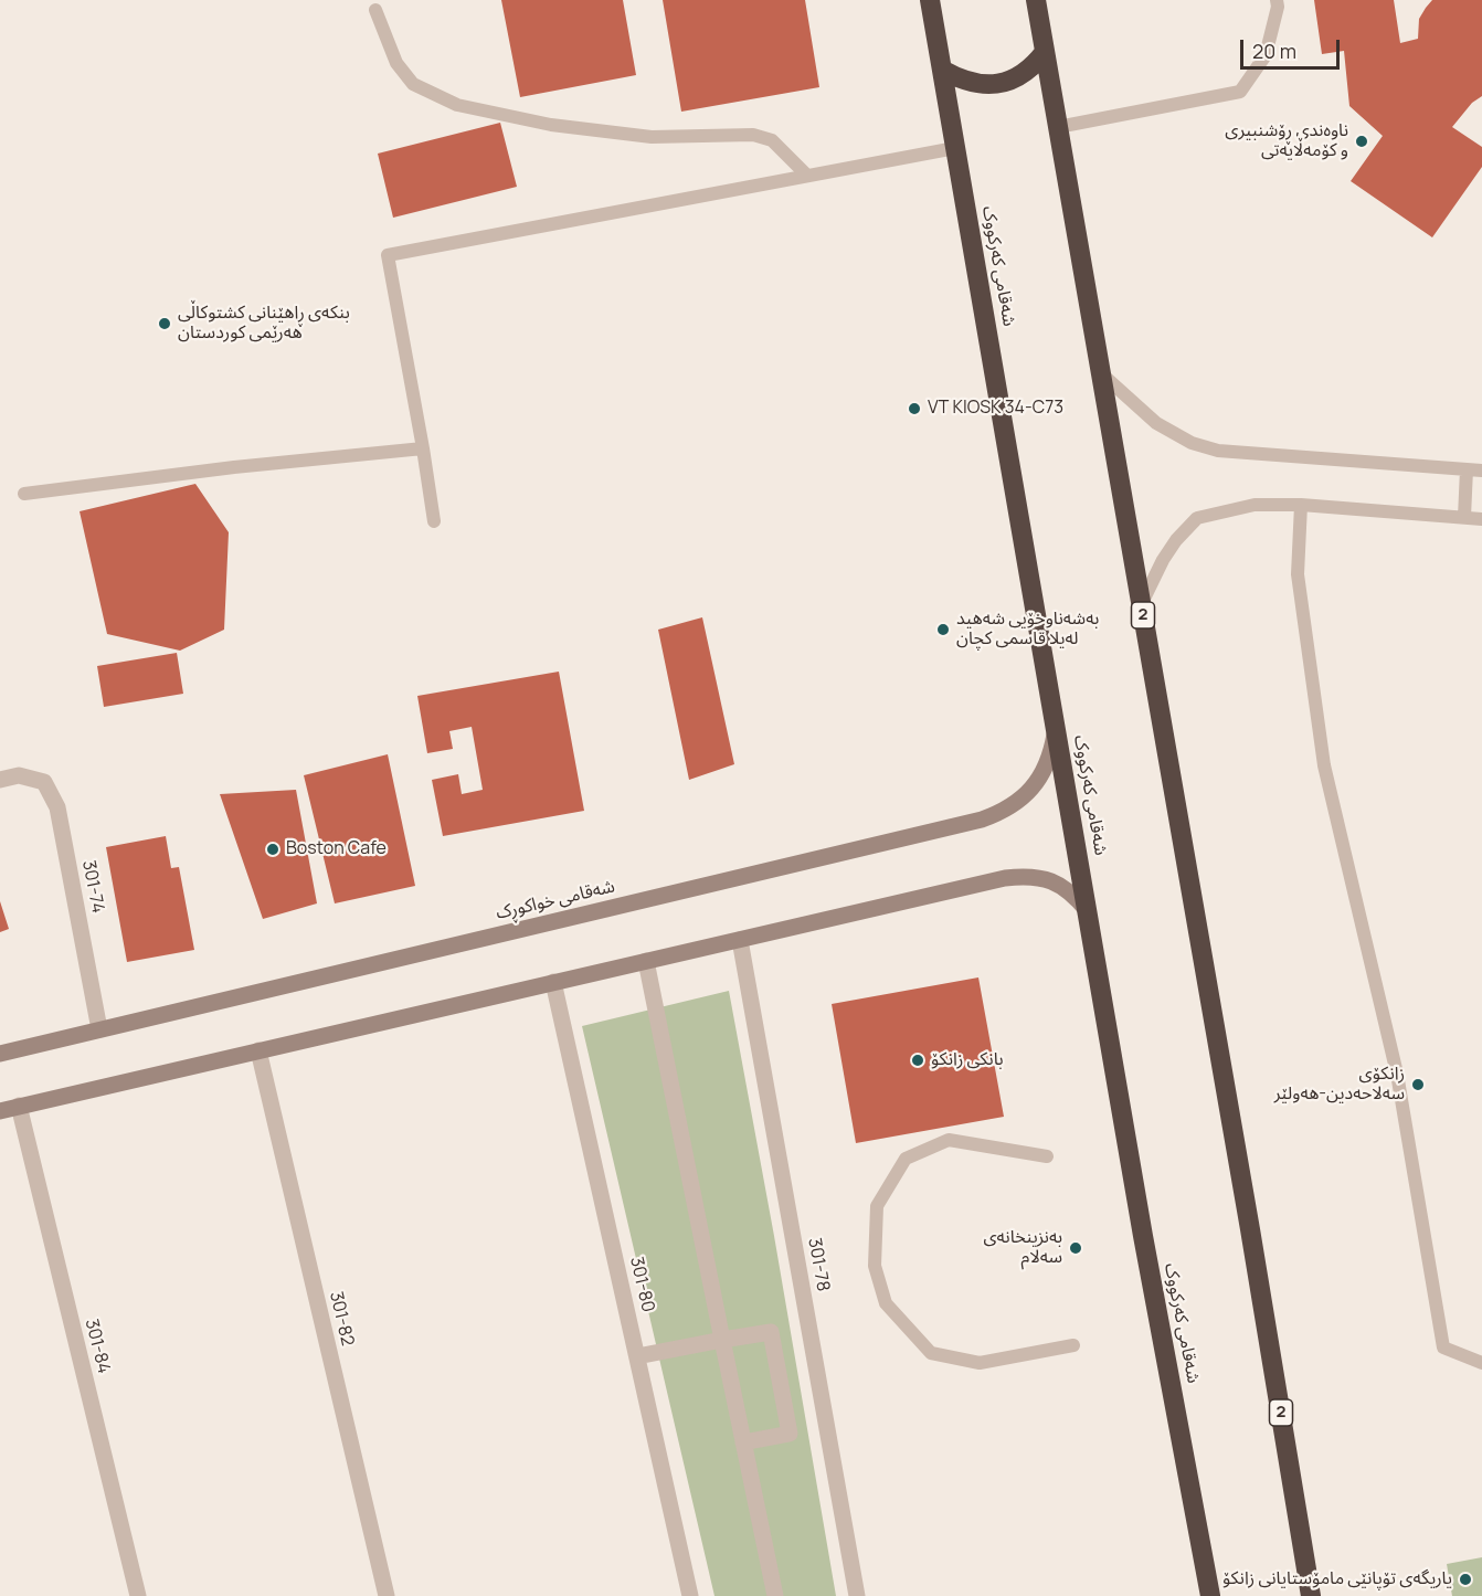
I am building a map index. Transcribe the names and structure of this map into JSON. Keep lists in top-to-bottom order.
{
  "streets": {
    "highway": ["شەقامی کەرکووک", "2"],
    "main road": ["شەقامی خواکوڕک"],
    "street": [
      "301-74",
      "301-78",
      "301-80",
      "301-82",
      "301-84"
    ]
  },
  "crossings": [
    ["شەقامی کەرکووک", "شەقامی خواکوڕک"],
    ["301-74", "شەقامی خواکوڕک"]
  ],
  "places": [
    "ناوەندی ڕۆشنبیری و کۆمەڵایەتی",
    "بنکەی ڕاهێنانی کشتوکاڵی هەرێمی کوردستان",
    "VT KIOSK 34-C73",
    "بەشەناوخۆیی شەهید لەیلا قاسمی کچان",
    "Boston Cafe",
    "بانکی زانکۆ",
    "زانکۆی سەلاحەدین-هەولێر",
    "بەنزینخانەی سەلام",
    "یاریگەی تۆپانێی مامۆستایانی زانکۆ"
  ],
  "scale_bar": "20 m"
}
